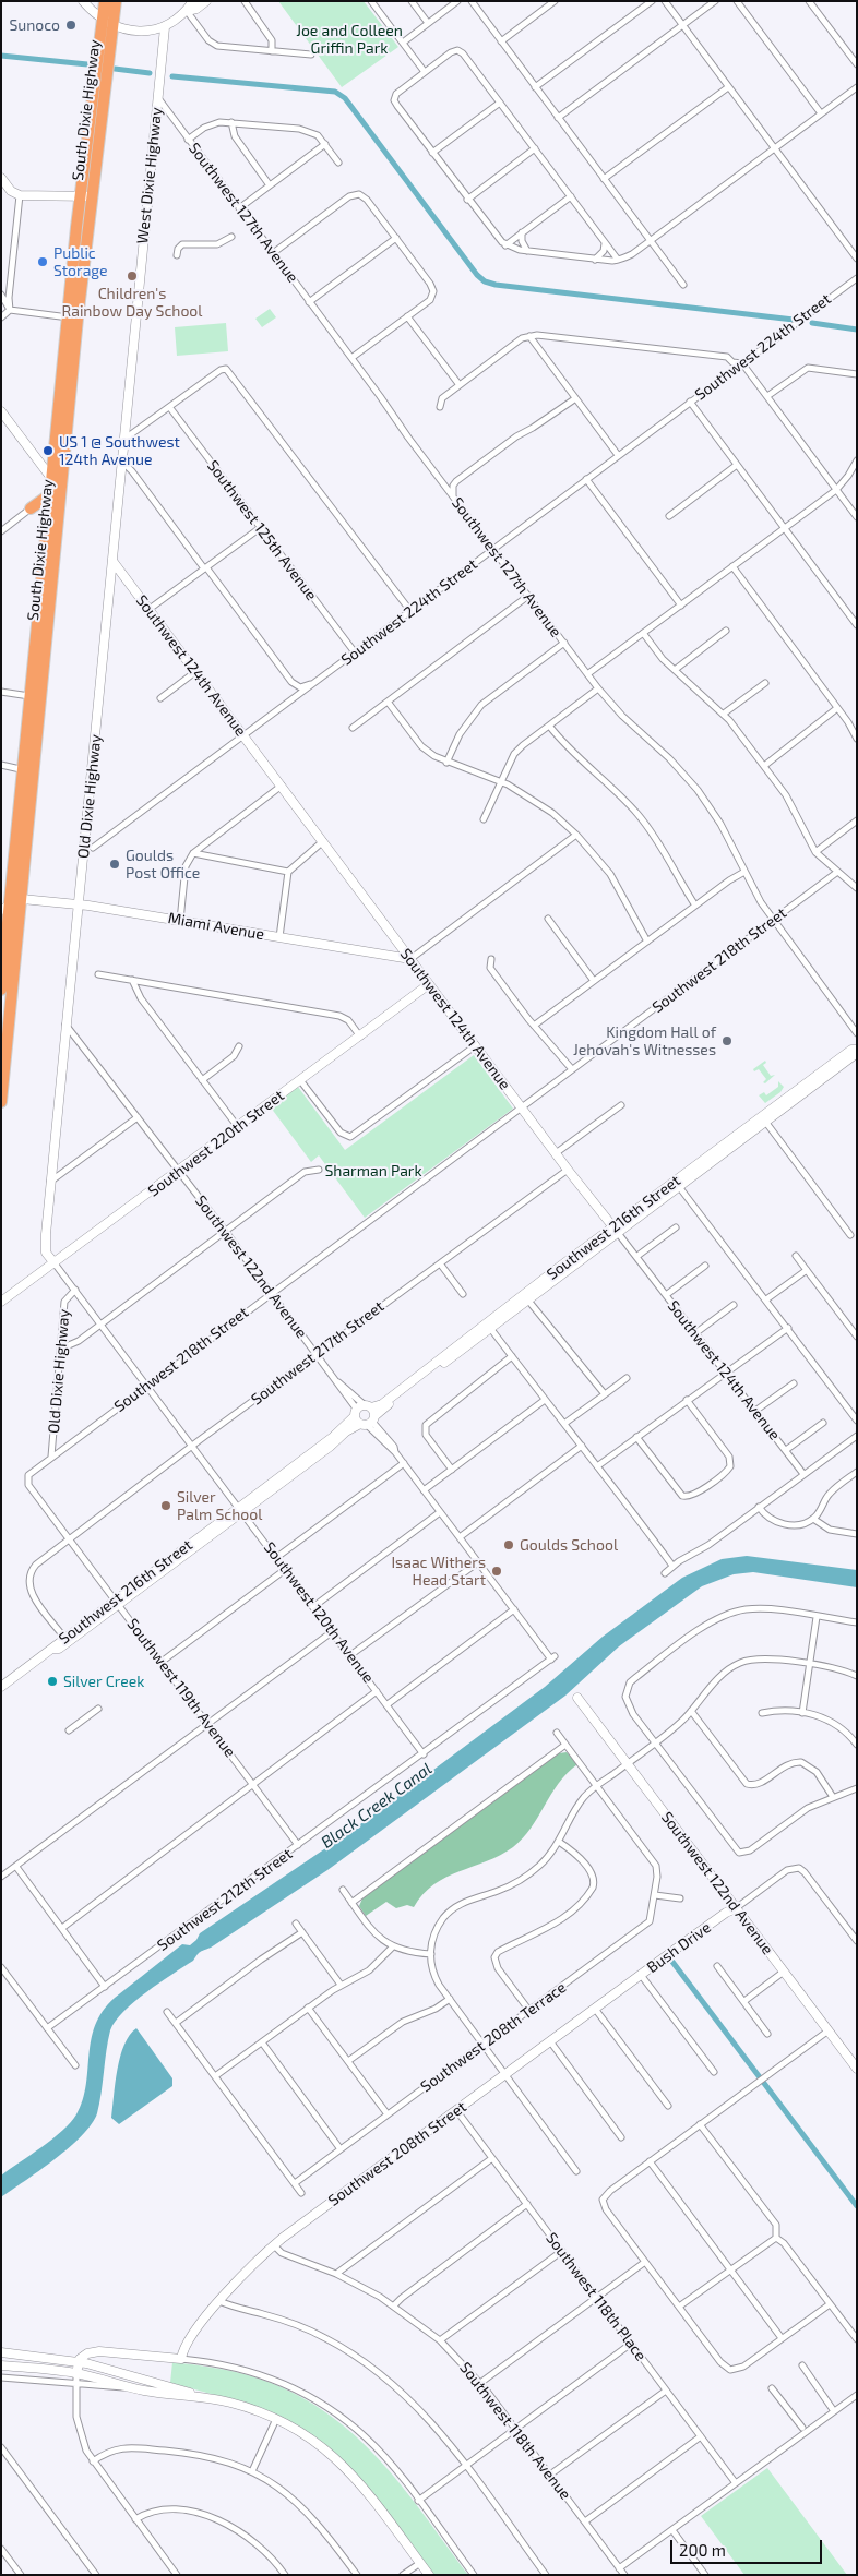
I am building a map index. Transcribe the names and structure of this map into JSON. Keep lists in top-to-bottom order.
{
  "streets": {
    "highway": ["South Dixie Highway"],
    "street": [
      "West Dixie Highway",
      "Southwest 127th Avenue",
      "Southwest 224th Street",
      "Southwest 125th Avenue",
      "Southwest 124th Avenue",
      "Old Dixie Highway",
      "Miami Avenue",
      "Southwest 218th Street",
      "Southwest 220th Street",
      "Southwest 216th Street",
      "Southwest 122nd Avenue",
      "Southwest 217th Street",
      "Southwest 120th Avenue",
      "Southwest 119th Avenue",
      "Southwest 212th Street",
      "Bush Drive",
      "Southwest 208th Terrace",
      "Southwest 208th Street",
      "Southwest 118th Place",
      "Southwest 118th Avenue"
    ]
  },
  "crossings": [
    ["South Dixie Highway", "Miami Avenue"],
    ["West Dixie Highway", "Southwest 127th Avenue"],
    ["West Dixie Highway", "Old Dixie Highway"],
    ["Southwest 127th Avenue", "Southwest 224th Street"],
    ["Southwest 127th Avenue", "Southwest 218th Street"],
    ["Southwest 224th Street", "Southwest 125th Avenue"],
    ["Southwest 224th Street", "Southwest 124th Avenue"],
    ["Southwest 224th Street", "Old Dixie Highway"],
    ["Southwest 124th Avenue", "Old Dixie Highway"],
    ["Southwest 124th Avenue", "Miami Avenue"],
    ["Southwest 124th Avenue", "Southwest 218th Street"],
    ["Southwest 124th Avenue", "Southwest 220th Street"],
    ["Southwest 124th Avenue", "Southwest 216th Street"],
    ["Southwest 124th Avenue", "Southwest 217th Street"],
    ["Old Dixie Highway", "Miami Avenue"],
    ["Old Dixie Highway", "Southwest 218th Street"],
    ["Old Dixie Highway", "Southwest 220th Street"],
    ["Old Dixie Highway", "Southwest 122nd Avenue"],
    ["Old Dixie Highway", "Southwest 120th Avenue"],
    ["Southwest 218th Street", "Southwest 122nd Avenue"],
    ["Southwest 218th Street", "Southwest 120th Avenue"],
    ["Southwest 218th Street", "Southwest 119th Avenue"],
    ["Southwest 220th Street", "Southwest 122nd Avenue"],
    ["Southwest 220th Street", "Southwest 120th Avenue"],
    ["Southwest 216th Street", "Southwest 122nd Avenue"],
    ["Southwest 216th Street", "Southwest 217th Street"],
    ["Southwest 216th Street", "Southwest 120th Avenue"],
    ["Southwest 216th Street", "Southwest 119th Avenue"],
    ["Southwest 122nd Avenue", "Southwest 217th Street"],
    ["Southwest 122nd Avenue", "Southwest 212th Street"],
    ["Southwest 122nd Avenue", "Bush Drive"],
    ["Southwest 217th Street", "Southwest 120th Avenue"],
    ["Southwest 217th Street", "Southwest 119th Avenue"],
    ["Southwest 120th Avenue", "Southwest 212th Street"],
    ["Southwest 119th Avenue", "Southwest 212th Street"],
    ["Bush Drive", "Southwest 208th Street"],
    ["Southwest 208th Street", "Southwest 118th Place"],
    ["Southwest 208th Street", "Southwest 118th Avenue"]
  ],
  "water": ["Black Creek Canal"],
  "parks": ["Joe and Colleen Griffin Park", "Sharman Park"],
  "places": [
    "Sunoco",
    "Public Storage",
    "Children's Rainbow Day School",
    "US 1 @ Southwest 124th Avenue",
    "Goulds Post Office",
    "Kingdom Hall of Jehovah's Witnesses",
    "Silver Palm School",
    "Goulds School",
    "Isaac Withers Head Start",
    "Silver Creek"
  ],
  "scale_bar": "200 m"
}
